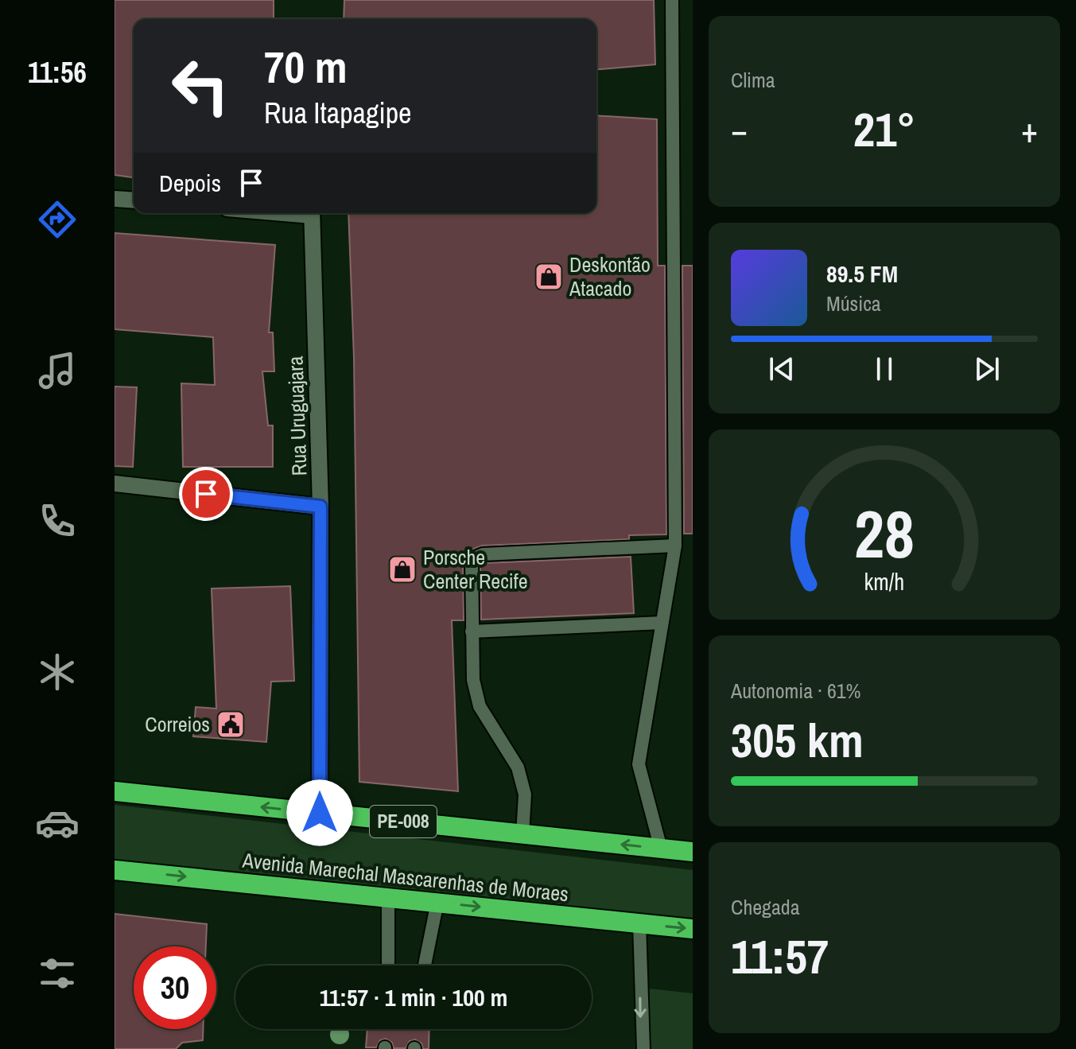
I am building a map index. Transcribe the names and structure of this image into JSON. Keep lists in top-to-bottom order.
{
  "streets": {
    "highway": ["PE-008", "Avenida Marechal Mascarenhas de Moraes"],
    "street": ["Rua Uruguajara"]
  },
  "crossings": [
    ["Rua Uruguajara", "PE-008"]
  ],
  "places": {
    "shop": ["Deskontão Atacado", "Porsche Center Recife"],
    "public building": ["Correios"]
  },
  "page": {
    "tabs": "11:56",
    "tile": [
      "Clima",
      ["Autonomia · 61%", "305 km"],
      ["Chegada", "11:57"]
    ],
    "turn": ["70 m", "Rua Itapagipe"],
    "heat": ["−", "21°", "+"],
    "then": "Depois",
    "song": ["89.5 FM", "Música"],
    "limit": "30",
    "trip": "11:57 · 1 min · 100 m",
    "gauge": ["28", "km/h"]
  }
}
